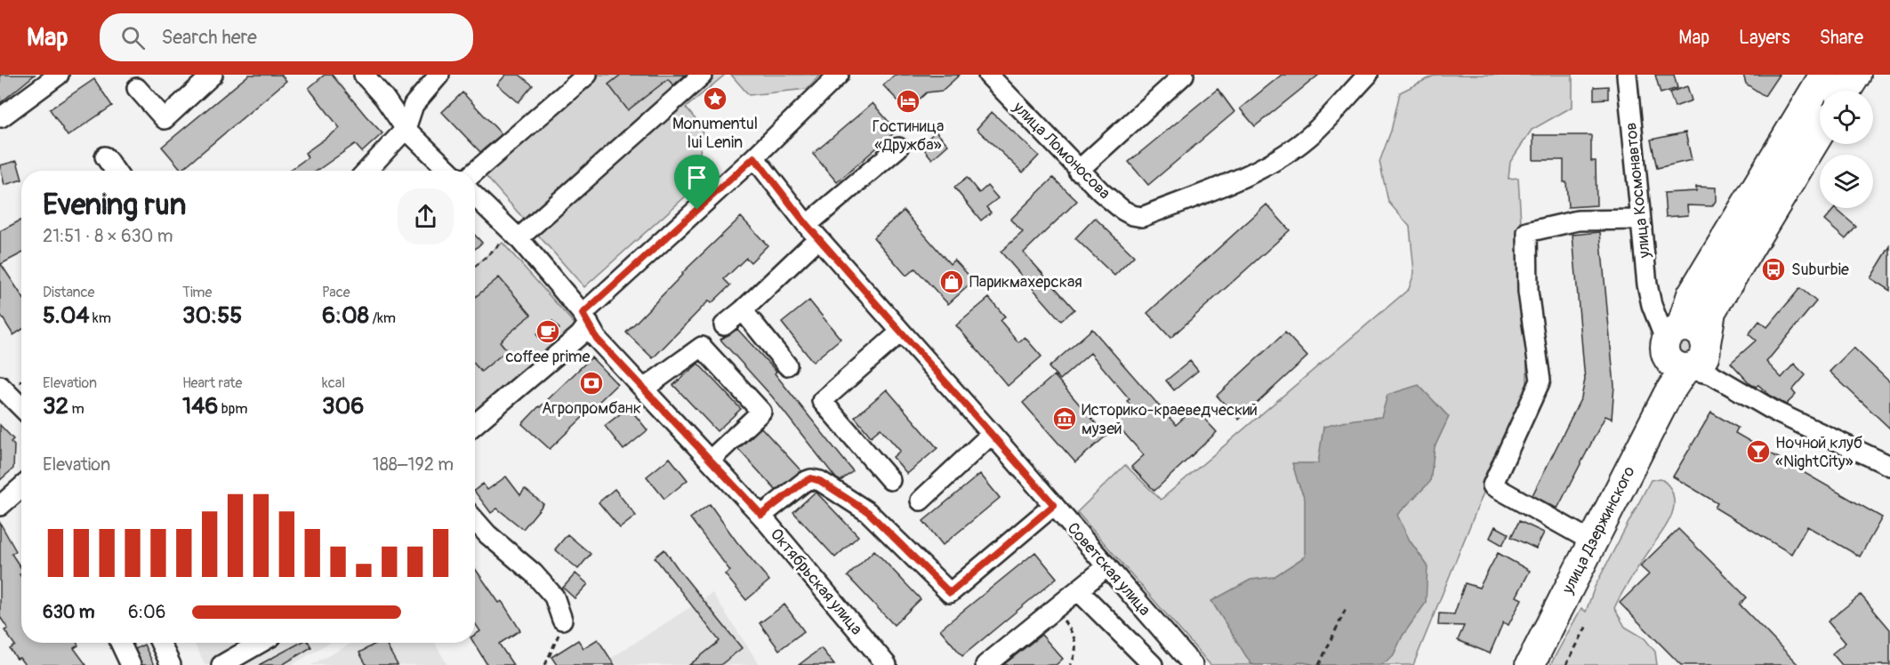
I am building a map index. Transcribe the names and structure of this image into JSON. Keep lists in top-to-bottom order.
{
  "streets": {
    "highway": ["улица Дзержинского"],
    "street": [
      "улица Ломоносова",
      "улица Космонавтов",
      "Советская улица",
      "Октябрьская улица"
    ]
  },
  "crossings": [
    ["улица Космонавтов", "улица Дзержинского"]
  ],
  "places": {
    "place": ["Monumentul lui Lenin"],
    "hotel": ["Гостиница «Дружба»"],
    "bus stop": ["Suburbie"],
    "shop": ["Парикмахерская"],
    "cafe": ["coffee prime"],
    "bank": ["Агропромбанк"],
    "museum": ["Историко-краеведческий музей"],
    "bar": ["Ночной клуб «NightCity»"]
  },
  "page": {
    "header": "Map",
    "search": "Search here",
    "nav": ["Map", "Layers", "Share"],
    "heading": ["Evening run", "21:51 · 8 × 630 m"],
    "stats": [
      ["Distance", "5.04 km"],
      ["Time", "30:55"],
      ["Pace", "6:08 /km"],
      ["Elevation", "32 m"],
      ["Heart rate", "146 bpm"],
      ["kcal", "306"]
    ],
    "chart": ["Elevation", "188–192 m"],
    "list": [
      {
        "name": "630 m",
        "note": "6:06"
      }
    ]
  }
}
